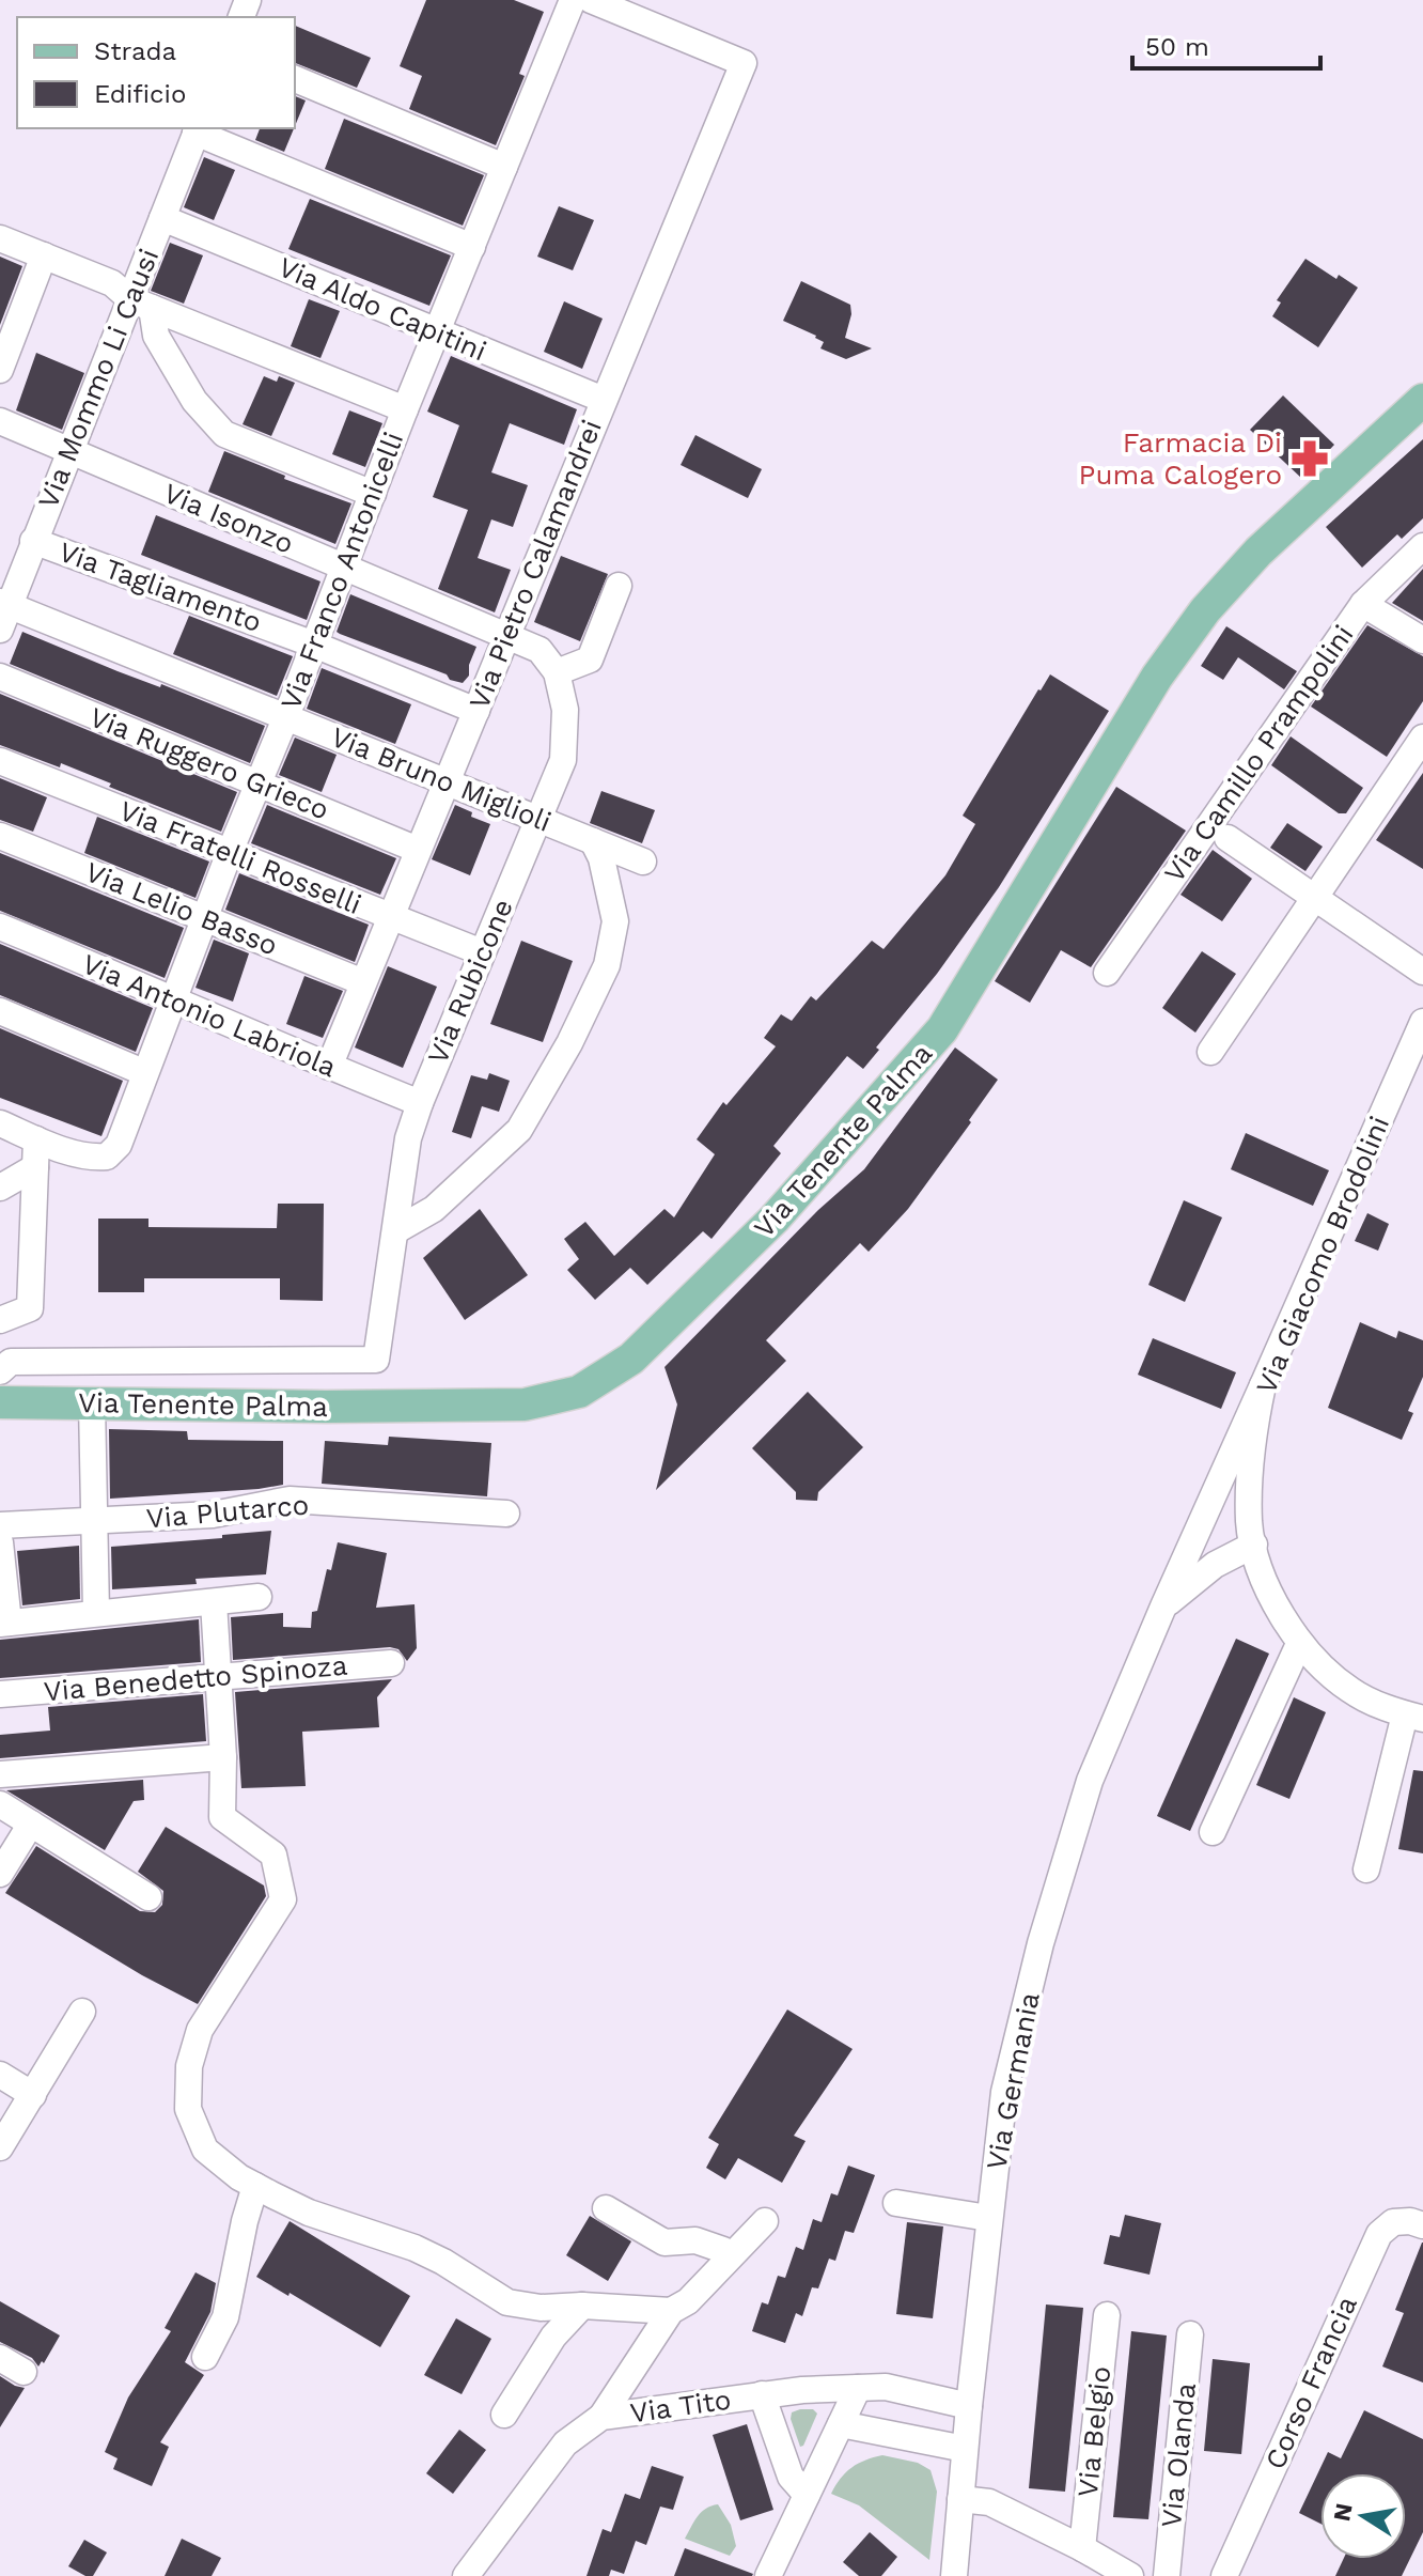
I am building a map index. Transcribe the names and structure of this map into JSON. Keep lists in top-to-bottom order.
{
  "streets": {
    "main road": ["Via Tenente Palma"],
    "street": [
      "Via Aldo Capitini",
      "Via Mommo Li Causi",
      "Via Isonzo",
      "Via Pietro Calamandrei",
      "Via Franco Antonicelli",
      "Via Tagliamento",
      "Via Camillo Prampolini",
      "Via Ruggero Grieco",
      "Via Bruno Miglioli",
      "Via Fratelli Rosselli",
      "Via Lelio Basso",
      "Via Rubicone",
      "Via Antonio Labriola",
      "Via Giacomo Brodolini",
      "Via Plutarco",
      "Via Benedetto Spinoza",
      "Via Germania",
      "Corso Francia",
      "Via Tito",
      "Via Belgio",
      "Via Olanda"
    ]
  },
  "crossings": [
    ["Via Aldo Capitini", "Via Mommo Li Causi"],
    ["Via Aldo Capitini", "Via Pietro Calamandrei"],
    ["Via Aldo Capitini", "Via Franco Antonicelli"],
    ["Via Mommo Li Causi", "Via Isonzo"],
    ["Via Mommo Li Causi", "Via Tagliamento"],
    ["Via Mommo Li Causi", "Via Bruno Miglioli"],
    ["Via Isonzo", "Via Pietro Calamandrei"],
    ["Via Isonzo", "Via Franco Antonicelli"],
    ["Via Pietro Calamandrei", "Via Tagliamento"],
    ["Via Pietro Calamandrei", "Via Ruggero Grieco"],
    ["Via Pietro Calamandrei", "Via Bruno Miglioli"],
    ["Via Pietro Calamandrei", "Via Fratelli Rosselli"],
    ["Via Pietro Calamandrei", "Via Lelio Basso"],
    ["Via Pietro Calamandrei", "Via Antonio Labriola"],
    ["Via Franco Antonicelli", "Via Tagliamento"],
    ["Via Franco Antonicelli", "Via Ruggero Grieco"],
    ["Via Franco Antonicelli", "Via Bruno Miglioli"],
    ["Via Franco Antonicelli", "Via Fratelli Rosselli"],
    ["Via Franco Antonicelli", "Via Lelio Basso"],
    ["Via Franco Antonicelli", "Via Antonio Labriola"],
    ["Via Bruno Miglioli", "Via Rubicone"],
    ["Via Fratelli Rosselli", "Via Rubicone"],
    ["Via Rubicone", "Via Antonio Labriola"],
    ["Via Rubicone", "Via Tenente Palma"],
    ["Via Giacomo Brodolini", "Via Germania"],
    ["Via Germania", "Via Tito"]
  ],
  "places": {
    "pharmacy": ["Farmacia Di Puma Calogero"]
  },
  "legend": ["Strada", "Edificio"],
  "scale_bar": "50 m",
  "north": "left"
}
